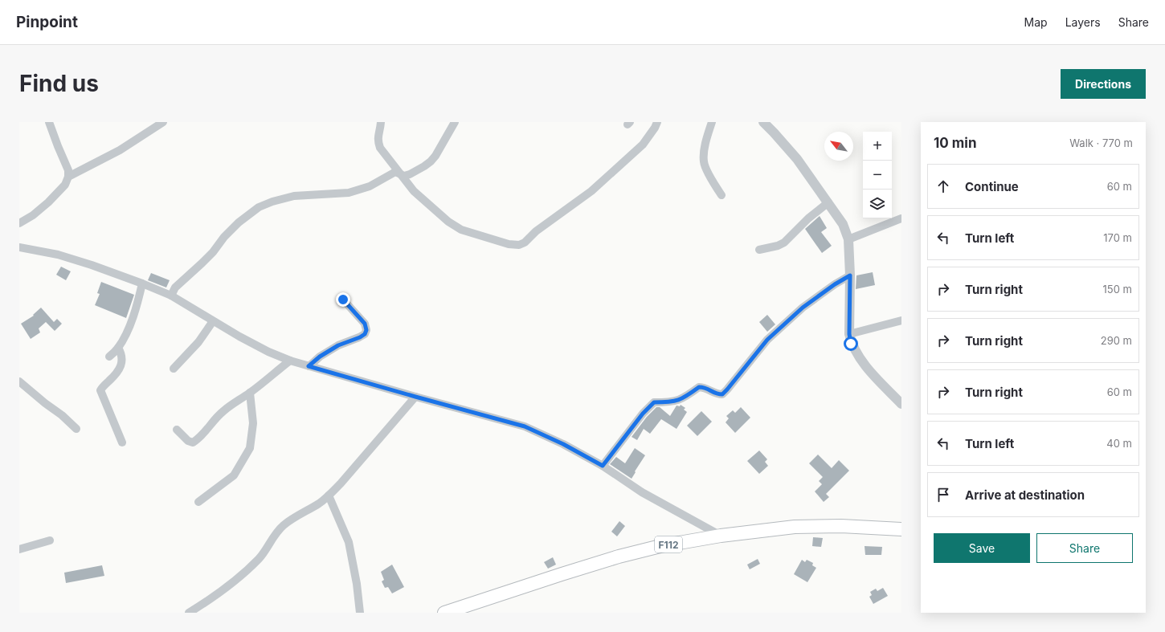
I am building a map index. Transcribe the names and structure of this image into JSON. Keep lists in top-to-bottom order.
{
  "streets": {
    "main road": ["F112"]
  },
  "north": "top left",
  "page": {
    "header": "Pinpoint",
    "nav": ["Map", "Layers", "Share"],
    "buttons": [
      "Directions",
      ["Save", "Share"]
    ],
    "title": "Find us",
    "heading": ["10 min", "Walk · 770 m"],
    "map_buttons": ["+", "−"],
    "list": [
      ["Continue", "60 m"],
      ["Turn left", "170 m"],
      ["Turn right", "150 m"],
      ["Turn right", "290 m"],
      ["Turn right", "60 m"],
      ["Turn left", "40 m"],
      "Arrive at destination"
    ]
  }
}
